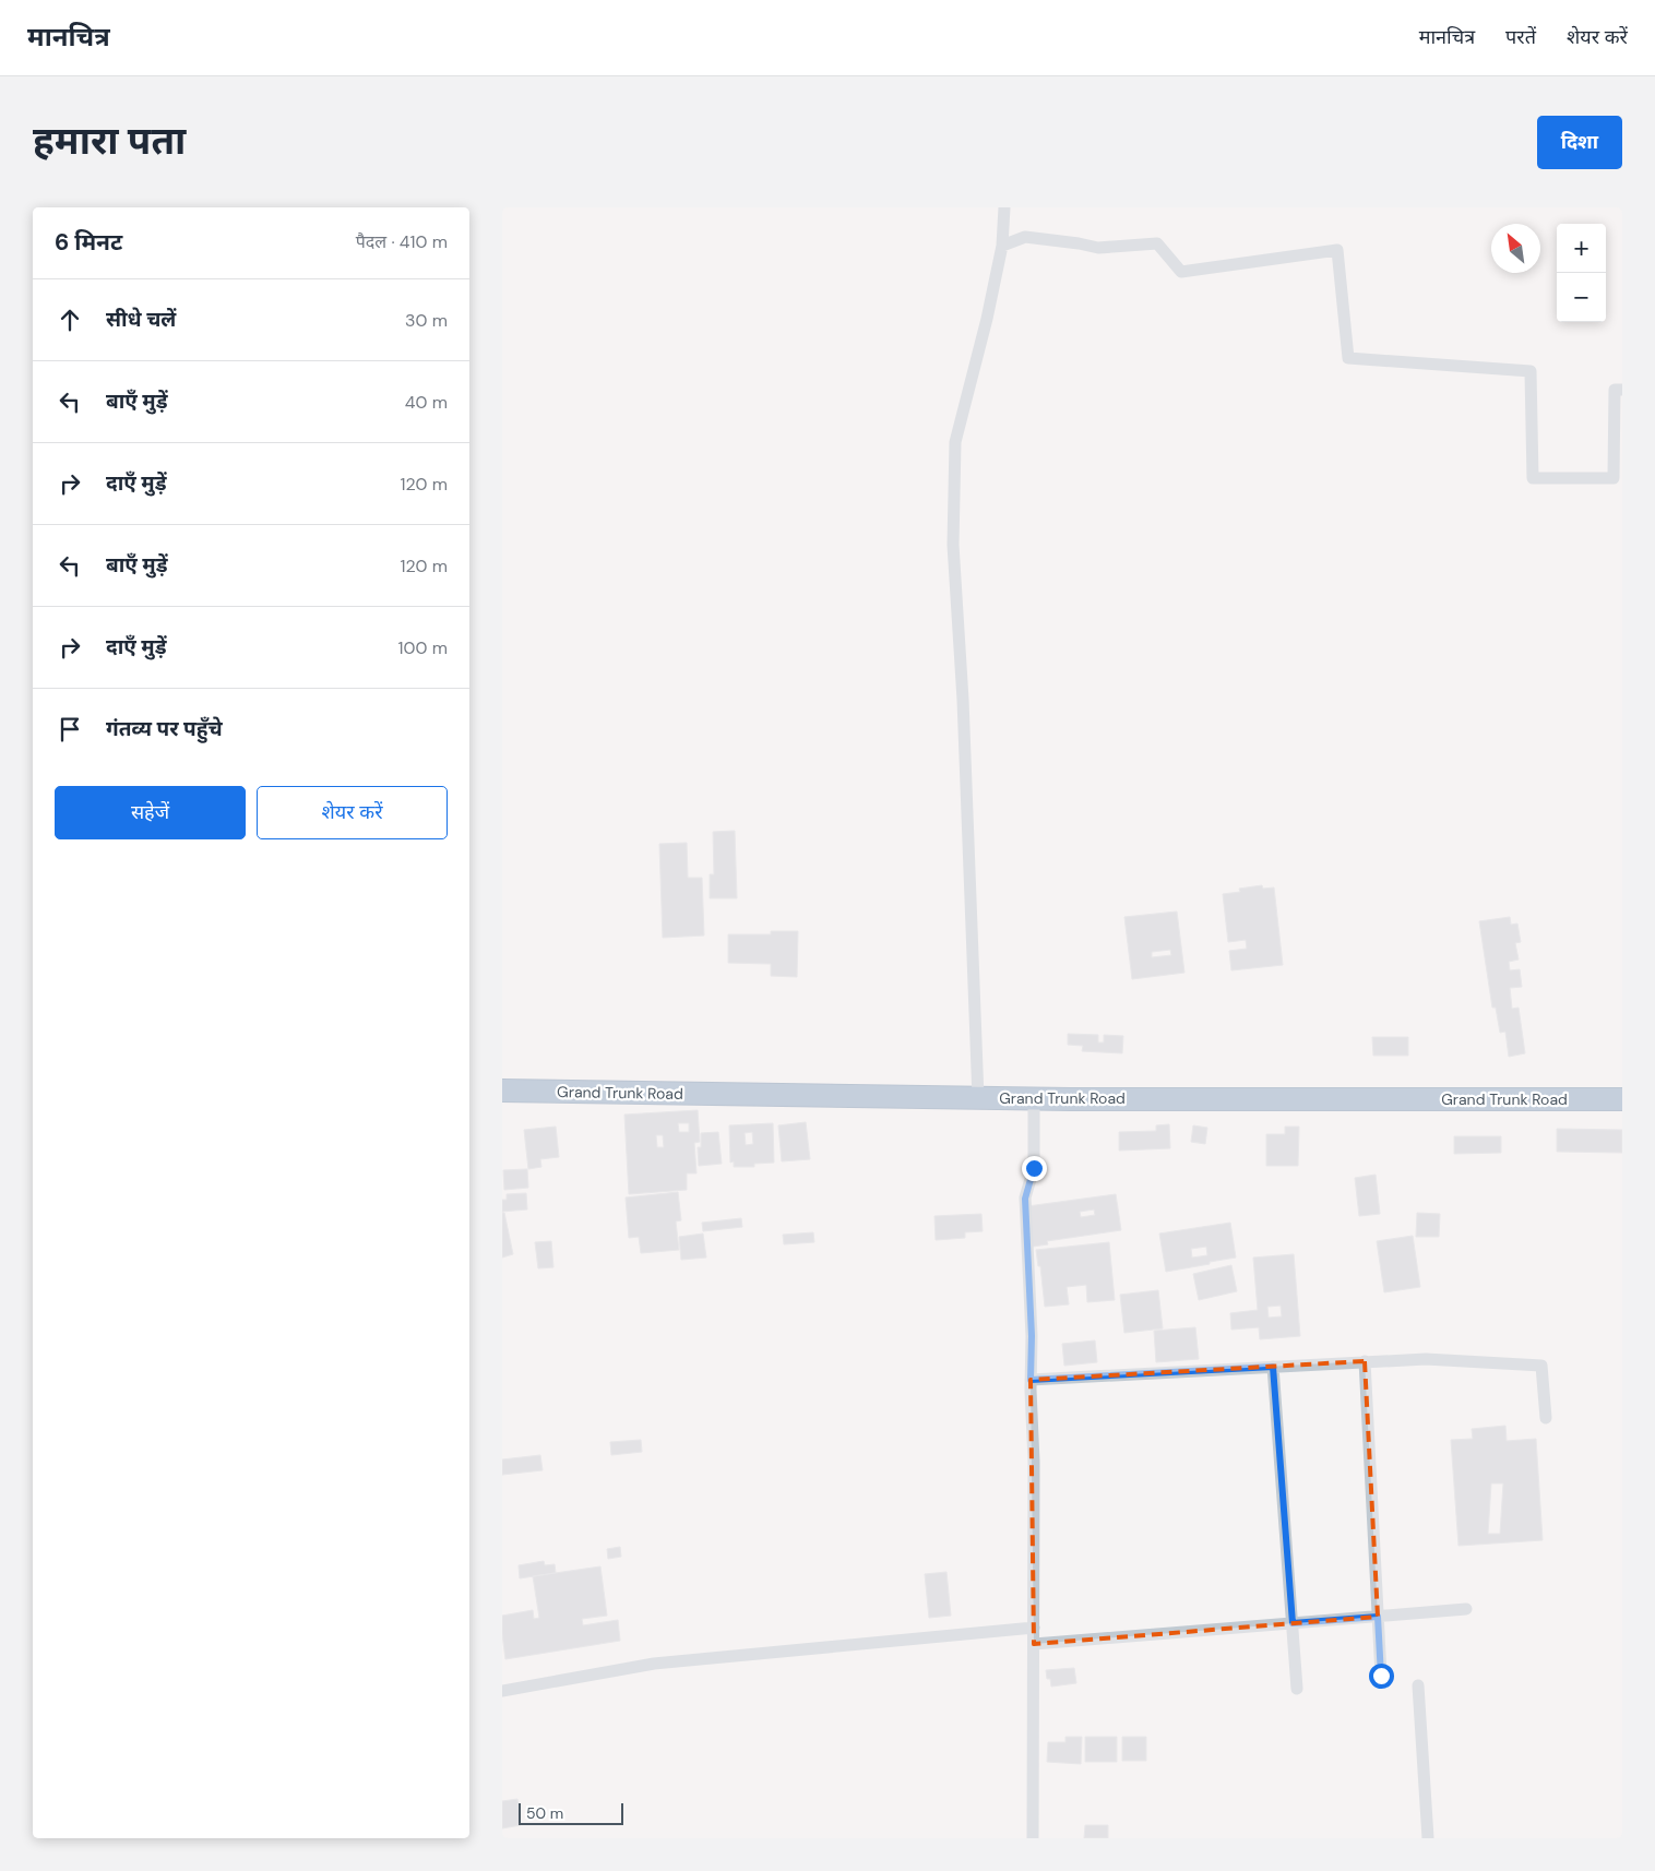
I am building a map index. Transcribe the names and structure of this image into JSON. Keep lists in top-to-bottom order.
{
  "streets": {
    "highway": ["Grand Trunk Road"]
  },
  "scale_bar": "50 m",
  "north": "top left",
  "page": {
    "header": "मानचित्र",
    "nav": ["मानचित्र", "परतें", "शेयर करें"],
    "title": "हमारा पता",
    "buttons": [
      "दिशा",
      ["सहेजें", "शेयर करें"]
    ],
    "heading": ["6 मिनट", "पैदल · 410 m"],
    "map_buttons": ["+", "−"],
    "list": [
      ["सीधे चलें", "30 m"],
      ["बाएँ मुड़ें", "40 m"],
      ["दाएँ मुड़ें", "120 m"],
      ["बाएँ मुड़ें", "120 m"],
      ["दाएँ मुड़ें", "100 m"],
      "गंतव्य पर पहुँचे"
    ],
    "scale": "50 m"
  }
}
